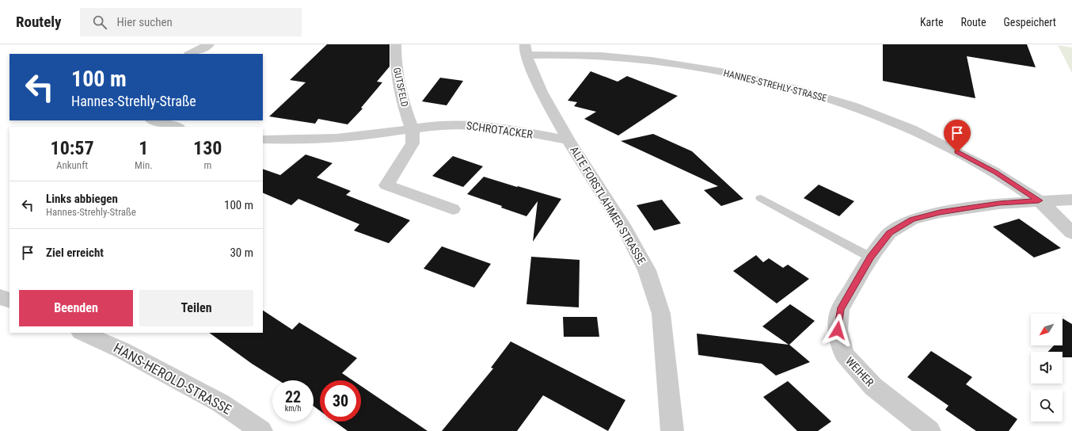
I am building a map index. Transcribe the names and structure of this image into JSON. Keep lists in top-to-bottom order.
{
  "streets": {
    "street": [
      "HANNES-STREHLY-STRASSE",
      "GUTSFELD",
      "SCHROTACKER",
      "ALTE FORSTLAHMER STRASSE",
      "WEIHER",
      "HANS-HEROLD-STRASSE"
    ]
  },
  "crossings": [
    ["HANNES-STREHLY-STRASSE", "ALTE FORSTLAHMER STRASSE"],
    ["HANNES-STREHLY-STRASSE", "WEIHER"],
    ["GUTSFELD", "SCHROTACKER"],
    ["SCHROTACKER", "ALTE FORSTLAHMER STRASSE"]
  ],
  "north": "bottom left",
  "page": {
    "header": "Routely",
    "search": "Hier suchen",
    "nav": ["Karte", "Route", "Gespeichert"],
    "turn": ["100 m", "Hannes-Strehly-Straße"],
    "eta": [
      "10:57",
      "Ankunft",
      "1",
      "Min.",
      "130",
      "m"
    ],
    "list": [
      {
        "name": "Links abbiegen",
        "note": "Hannes-Strehly-Straße",
        "value": "100 m"
      },
      {
        "name": "Ziel erreicht",
        "value": "30 m"
      }
    ],
    "buttons": ["Beenden", "Teilen"],
    "speed": "22 km/h",
    "limit": "30"
  }
}
